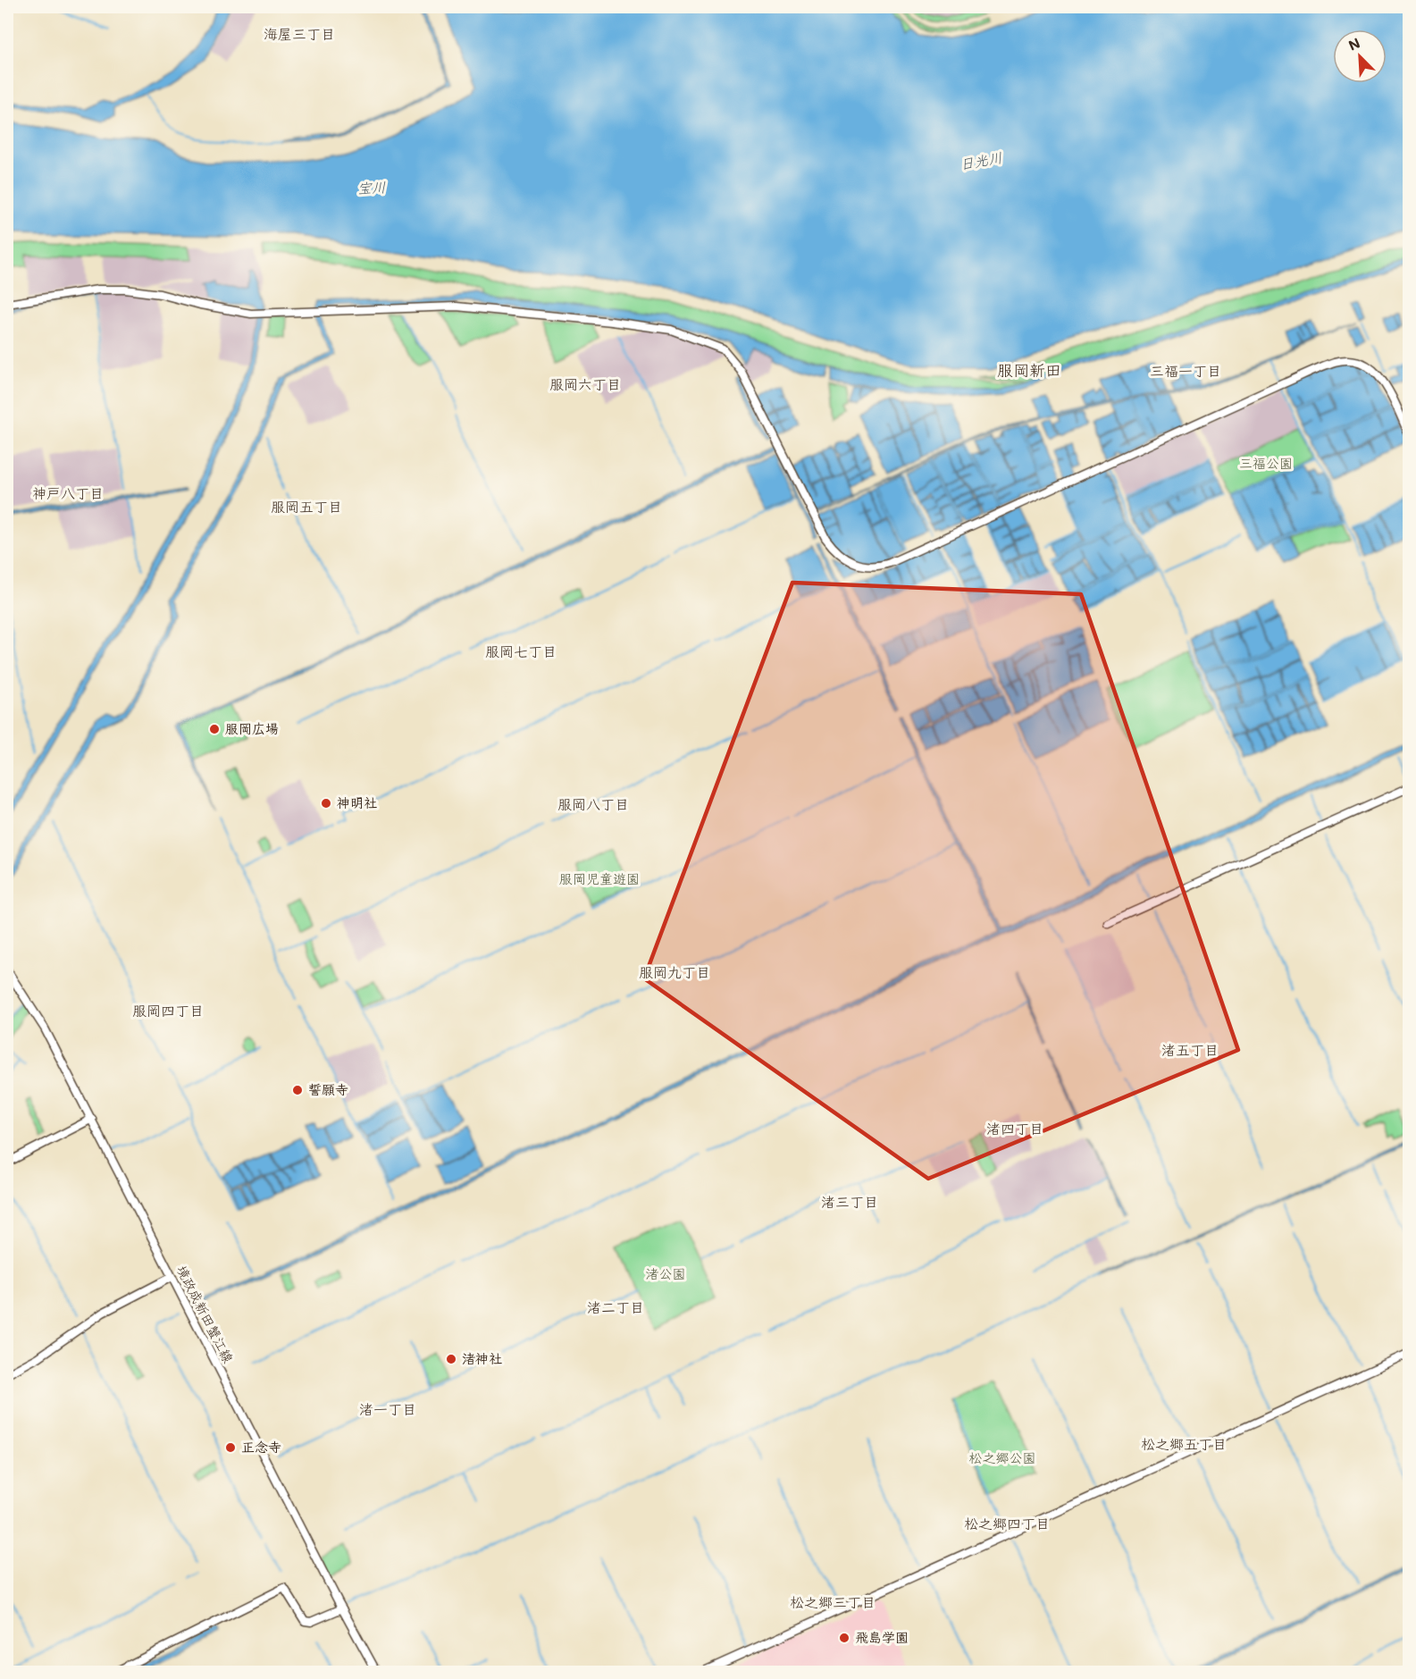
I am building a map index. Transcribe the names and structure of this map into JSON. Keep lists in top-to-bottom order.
{
  "streets": {
    "street": ["境政成新田蟹江線"]
  },
  "districts": [
    "海屋三丁目",
    "服岡新田",
    "三福一丁目",
    "服岡六丁目",
    "神戸八丁目",
    "服岡五丁目",
    "服岡七丁目",
    "服岡八丁目",
    "服岡九丁目",
    "服岡四丁目",
    "渚五丁目",
    "渚四丁目",
    "渚三丁目",
    "渚二丁目",
    "渚一丁目",
    "松之郷五丁目",
    "松之郷四丁目",
    "松之郷三丁目"
  ],
  "water": ["日光川", "宝川"],
  "parks": [
    "三福公園",
    "服岡児童遊園",
    "渚公園",
    "松之郷公園"
  ],
  "places": [
    "服岡広場",
    "神明社",
    "誓願寺",
    "渚神社",
    "正念寺",
    "飛島学園"
  ],
  "north": "top left"
}
